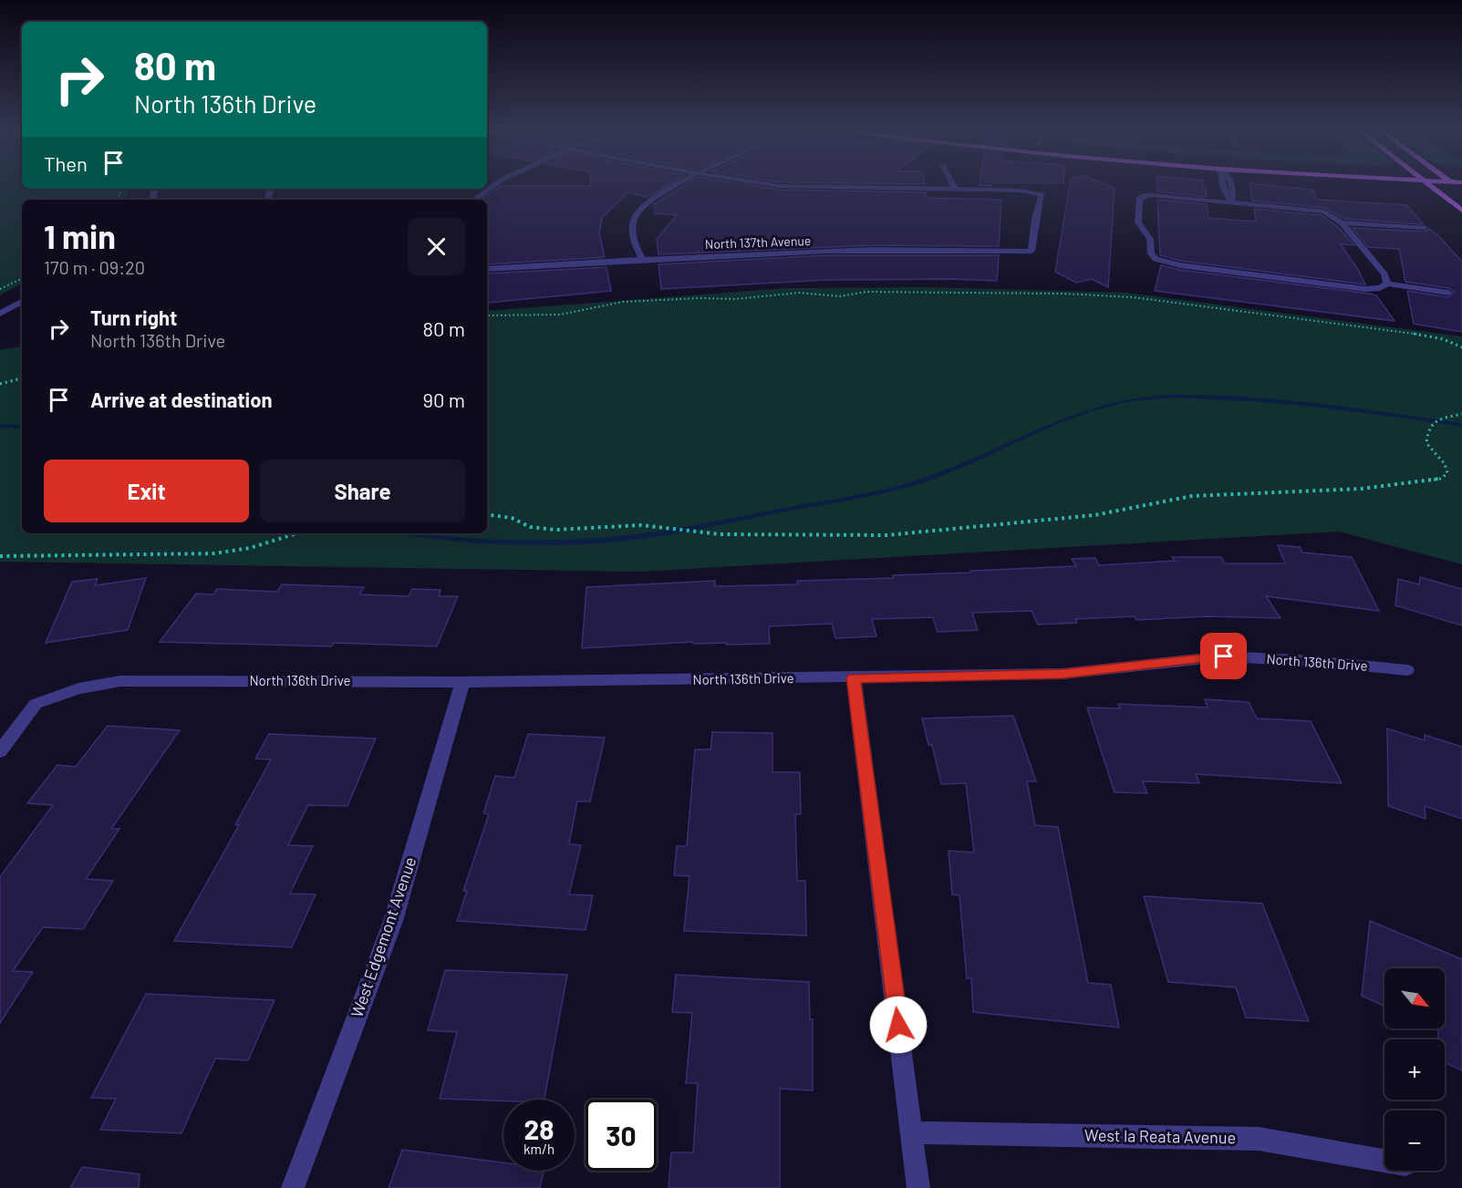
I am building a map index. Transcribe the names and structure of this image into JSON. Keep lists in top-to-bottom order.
{
  "streets": {
    "street": [
      "North 137th Avenue",
      "North 136th Drive",
      "West Edgemont Avenue",
      "West la Reata Avenue"
    ]
  },
  "crossings": [
    ["North 136th Drive", "West Edgemont Avenue"]
  ],
  "north": "bottom right",
  "page": {
    "turn": ["80 m", "North 136th Drive"],
    "then": "Then",
    "heading": ["1 min", "170 m · 09:20"],
    "list": [
      {
        "name": "Turn right",
        "note": "North 136th Drive",
        "value": "80 m"
      },
      {
        "name": "Arrive at destination",
        "value": "90 m"
      }
    ],
    "buttons": ["Exit", "Share"],
    "map_buttons": ["+", "−"],
    "speed": "28 km/h",
    "limit": "30"
  }
}
